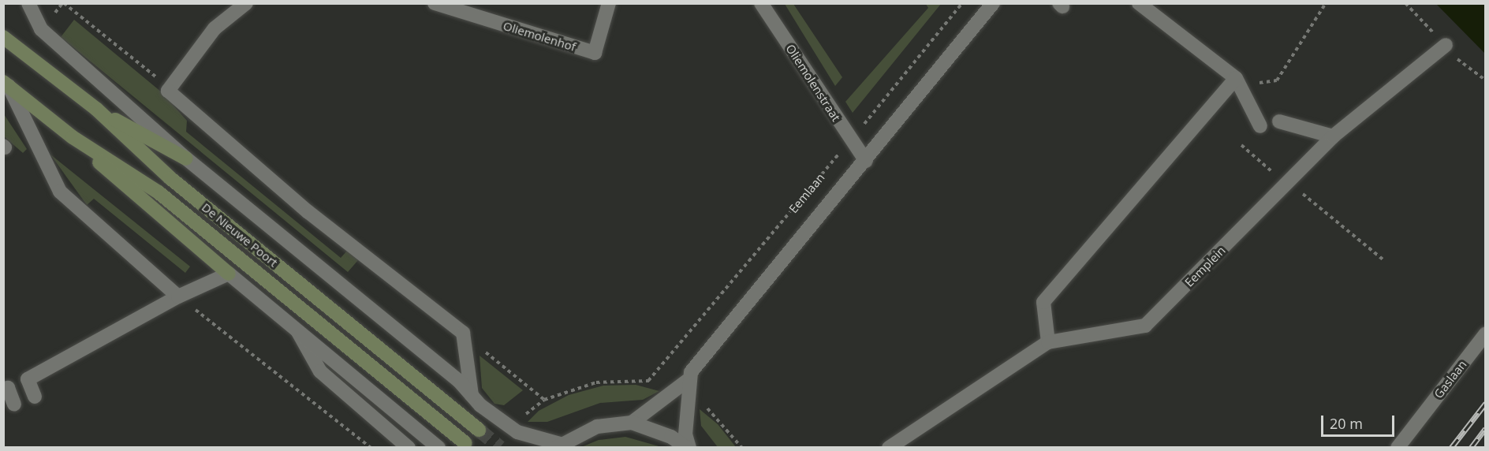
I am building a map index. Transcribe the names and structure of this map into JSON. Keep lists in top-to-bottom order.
{
  "streets": {
    "main road": ["De Nieuwe Poort"],
    "street": [
      "Oliemolenhof",
      "Oliemolenstraat",
      "Eemlaan",
      "Eemplein",
      "Gaslaan"
    ]
  },
  "crossings": [
    ["Oliemolenstraat", "Eemlaan"]
  ],
  "scale_bar": "20 m"
}
